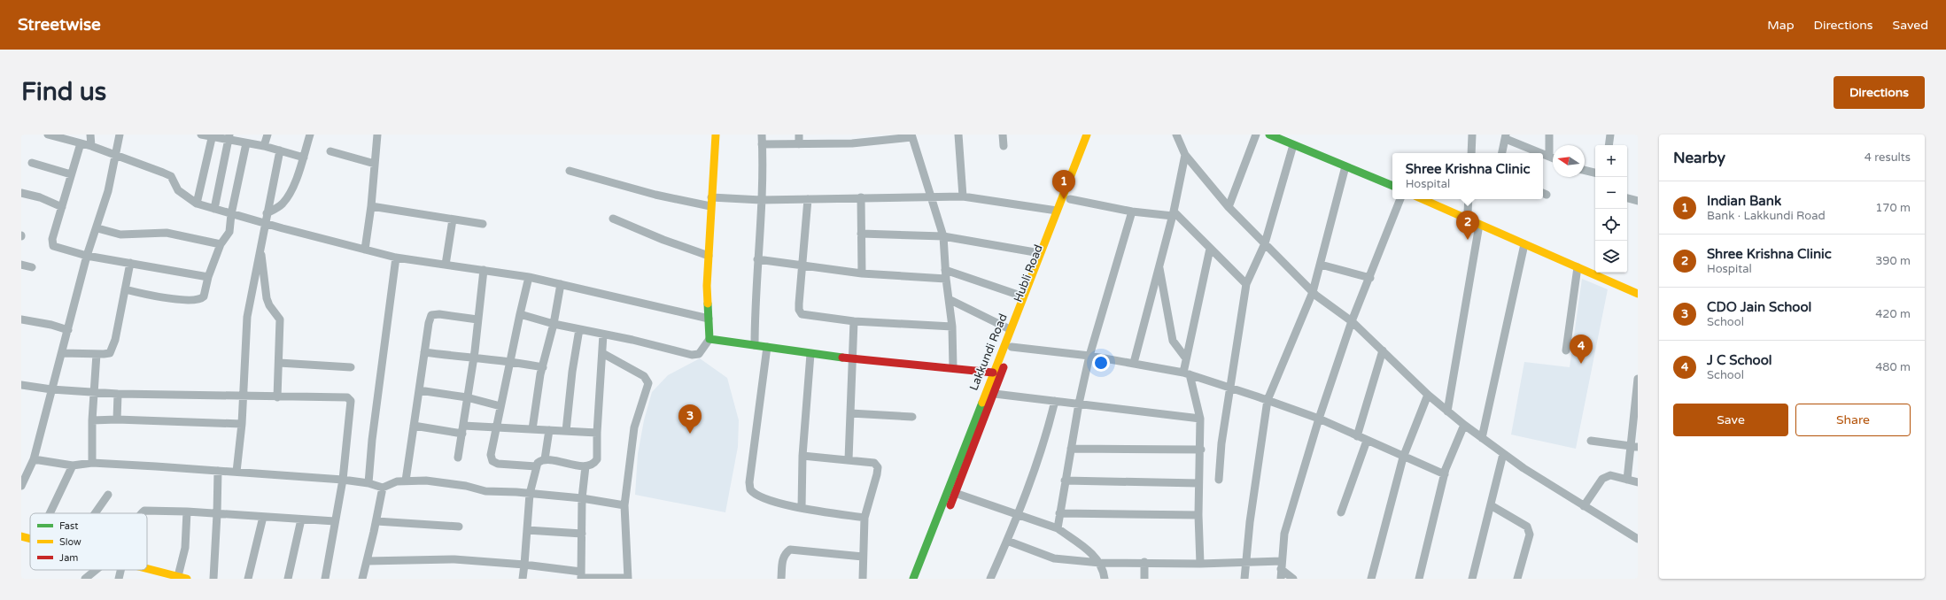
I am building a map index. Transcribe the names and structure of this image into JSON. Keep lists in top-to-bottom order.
{
  "streets": {
    "main road": ["Hubli Road", "Lakkundi Road"]
  },
  "legend": ["Fast", "Slow", "Jam"],
  "north": "left",
  "page": {
    "header": "Streetwise",
    "nav": ["Map", "Directions", "Saved"],
    "buttons": [
      "Directions",
      ["Save", "Share"]
    ],
    "title": "Find us",
    "heading": ["Nearby", "4 results"],
    "map_buttons": ["+", "−"],
    "popup": ["Shree Krishna Clinic", "Hospital"],
    "pins": [
      "1",
      "2",
      "4",
      "3"
    ],
    "list": [
      {
        "mark": "1",
        "name": "Indian Bank",
        "note": "Bank · Lakkundi Road",
        "value": "170 m"
      },
      {
        "mark": "2",
        "name": "Shree Krishna Clinic",
        "note": "Hospital",
        "value": "390 m"
      },
      {
        "mark": "3",
        "name": "CDO Jain School",
        "note": "School",
        "value": "420 m"
      },
      {
        "mark": "4",
        "name": "J C School",
        "note": "School",
        "value": "480 m"
      }
    ]
  }
}
